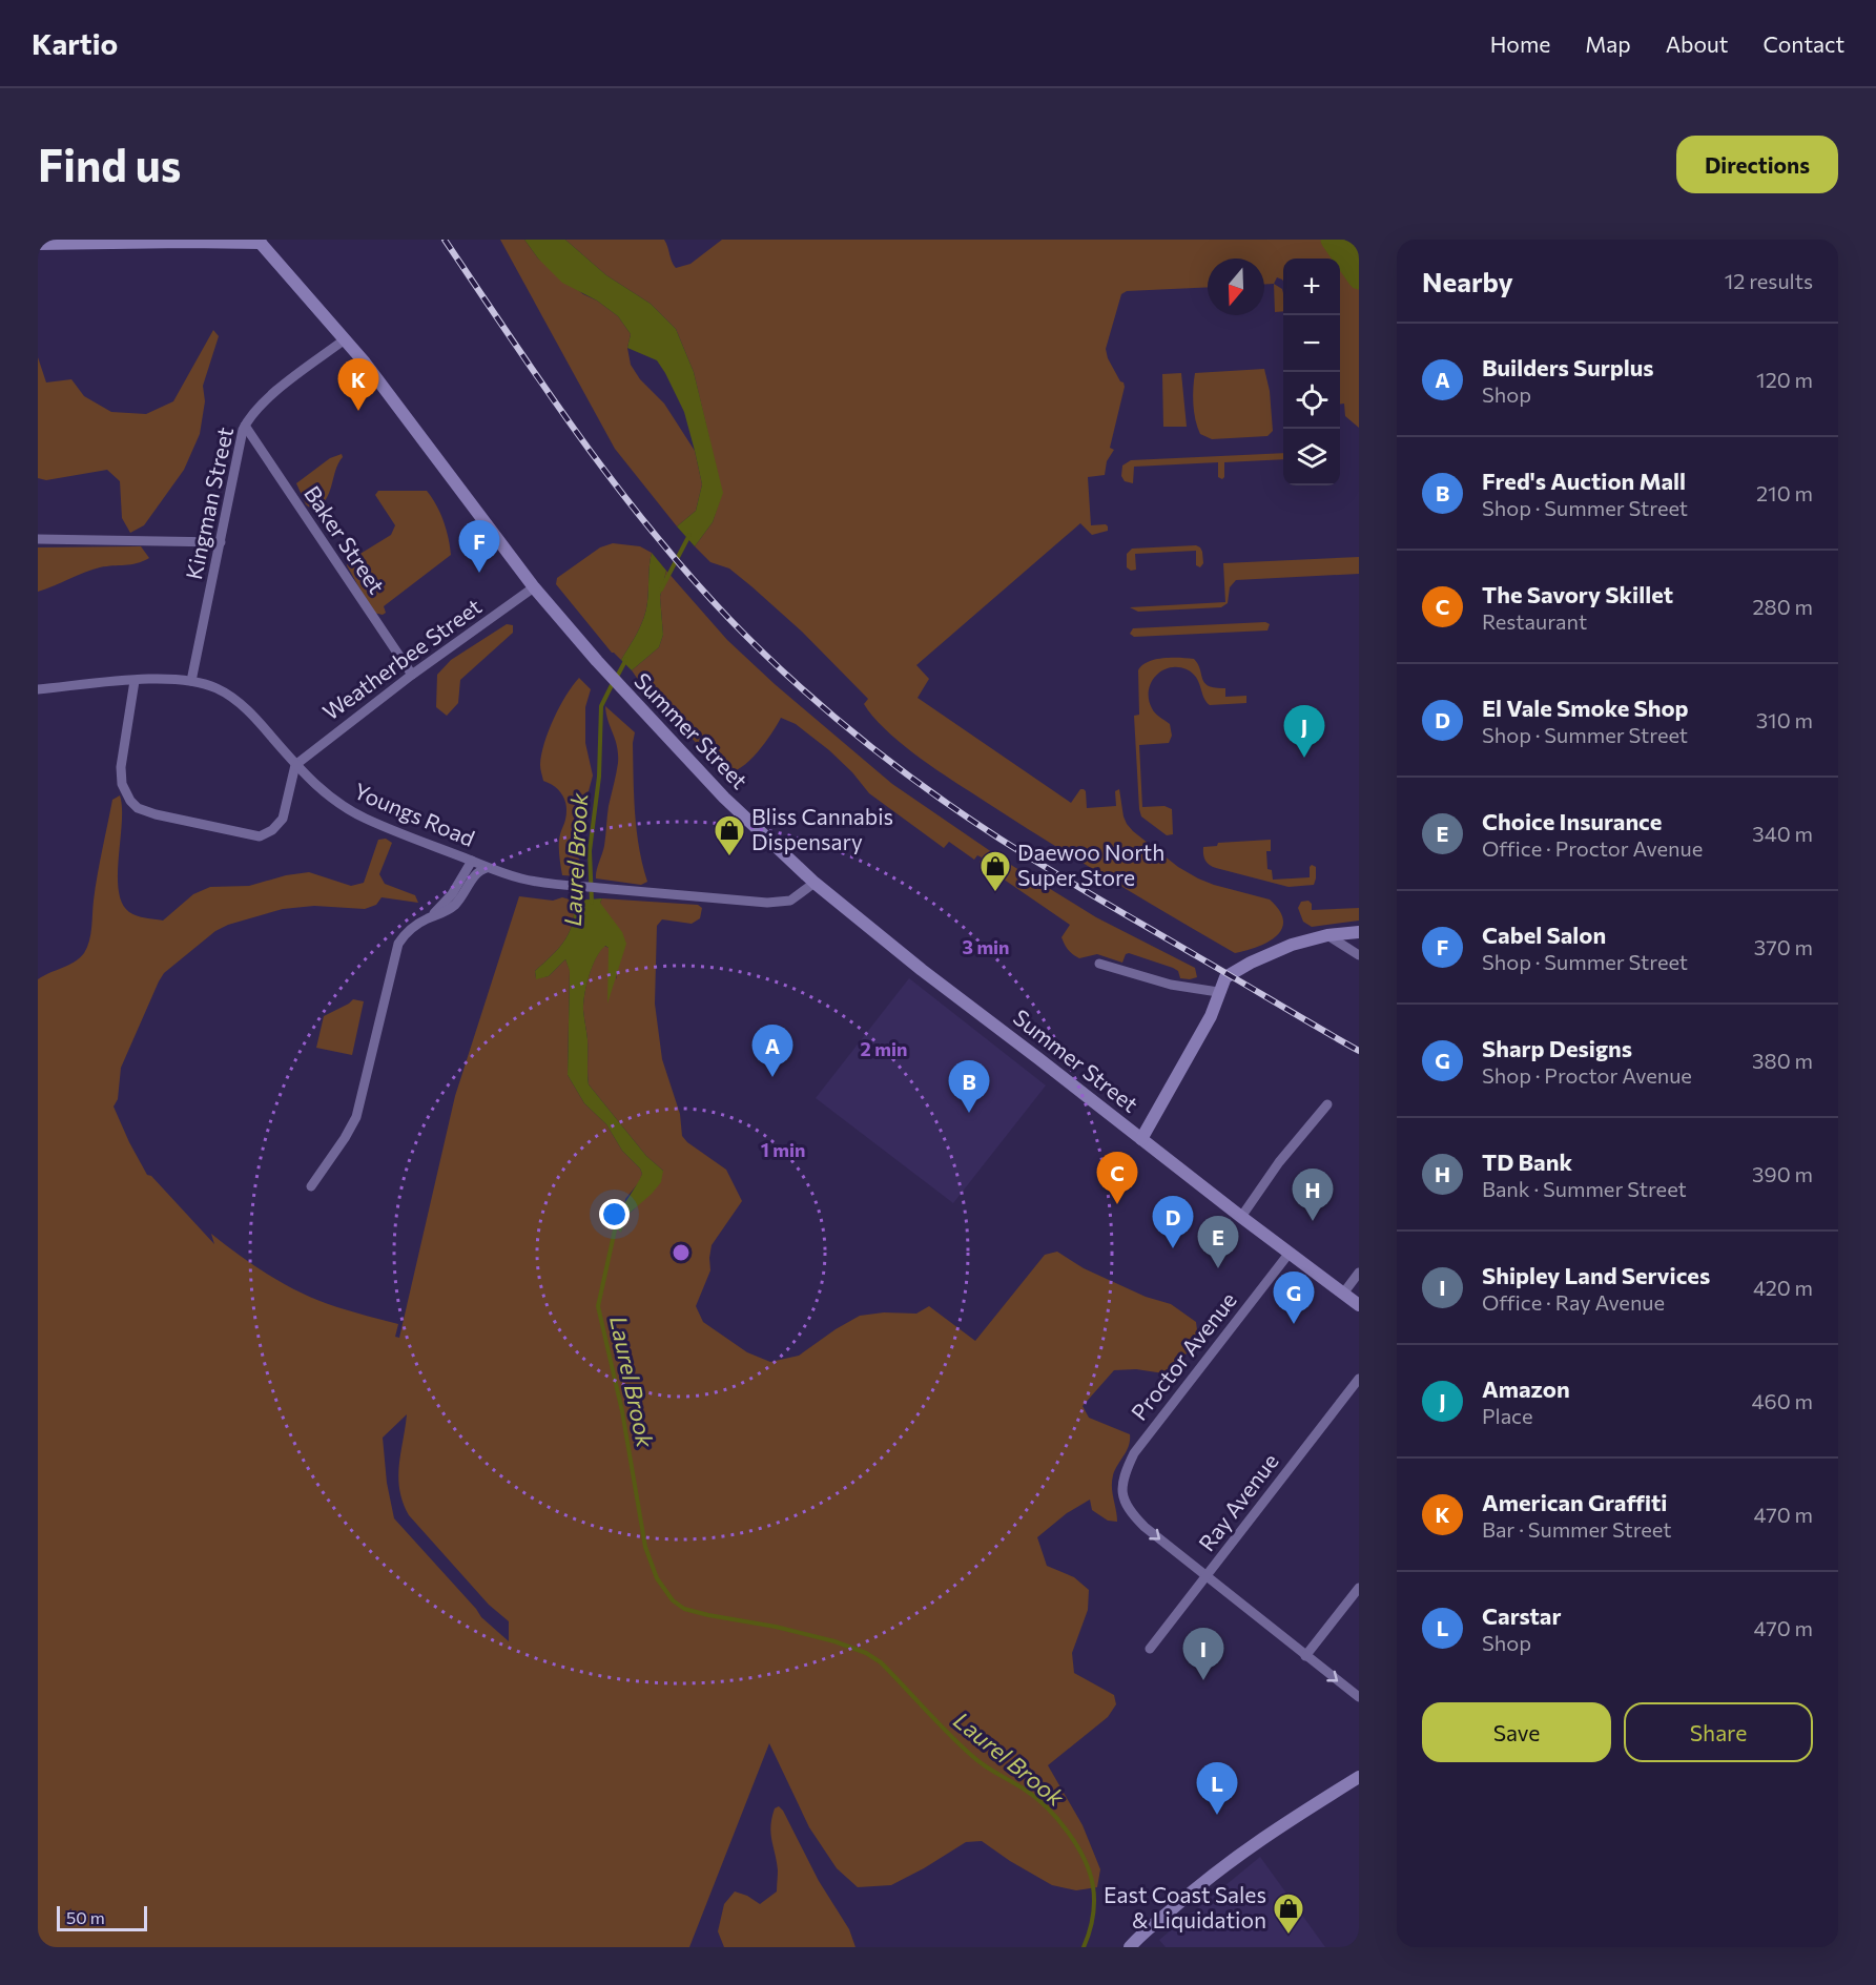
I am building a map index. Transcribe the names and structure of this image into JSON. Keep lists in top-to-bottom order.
{
  "streets": {
    "main road": ["Summer Street"],
    "street": [
      "Kingman Street",
      "Baker Street",
      "Weatherbee Street",
      "Youngs Road",
      "Proctor Avenue",
      "Ray Avenue"
    ]
  },
  "crossings": [
    ["Kingman Street", "Baker Street"],
    ["Kingman Street", "Weatherbee Street"],
    ["Kingman Street", "Summer Street"],
    ["Kingman Street", "Youngs Road"],
    ["Baker Street", "Weatherbee Street"],
    ["Weatherbee Street", "Summer Street"],
    ["Weatherbee Street", "Youngs Road"],
    ["Summer Street", "Youngs Road"],
    ["Summer Street", "Proctor Avenue"],
    ["Proctor Avenue", "Ray Avenue"]
  ],
  "one_way": ["Proctor Avenue"],
  "water": ["Laurel Brook"],
  "places": {
    "shop": ["Bliss Cannabis Dispensary", "Daewoo North Super Store", "East Coast Sales & Liquidation"]
  },
  "scale_bar": "50 m",
  "north": "bottom",
  "page": {
    "header": "Kartio",
    "nav": [
      "Home",
      "Map",
      "About",
      "Contact"
    ],
    "buttons": [
      "Directions",
      ["Save", "Share"]
    ],
    "title": "Find us",
    "heading": ["Nearby", "12 results"],
    "map_buttons": ["+", "−"],
    "list": [
      {
        "mark": "A",
        "name": "Builders Surplus",
        "note": "Shop",
        "value": "120 m"
      },
      {
        "mark": "B",
        "name": "Fred's Auction Mall",
        "note": "Shop · Summer Street",
        "value": "210 m"
      },
      {
        "mark": "C",
        "name": "The Savory Skillet",
        "note": "Restaurant",
        "value": "280 m"
      },
      {
        "mark": "D",
        "name": "El Vale Smoke Shop",
        "note": "Shop · Summer Street",
        "value": "310 m"
      },
      {
        "mark": "E",
        "name": "Choice Insurance",
        "note": "Office · Proctor Avenue",
        "value": "340 m"
      },
      {
        "mark": "F",
        "name": "Cabel Salon",
        "note": "Shop · Summer Street",
        "value": "370 m"
      },
      {
        "mark": "G",
        "name": "Sharp Designs",
        "note": "Shop · Proctor Avenue",
        "value": "380 m"
      },
      {
        "mark": "H",
        "name": "TD Bank",
        "note": "Bank · Summer Street",
        "value": "390 m"
      },
      {
        "mark": "I",
        "name": "Shipley Land Services",
        "note": "Office · Ray Avenue",
        "value": "420 m"
      },
      {
        "mark": "J",
        "name": "Amazon",
        "note": "Place",
        "value": "460 m"
      },
      {
        "mark": "K",
        "name": "American Graffiti",
        "note": "Bar · Summer Street",
        "value": "470 m"
      },
      {
        "mark": "L",
        "name": "Carstar",
        "note": "Shop",
        "value": "470 m"
      }
    ],
    "pins": [
      "K",
      "F",
      "J",
      "A",
      "B",
      "C",
      "H",
      "D",
      "E",
      "G",
      "I",
      "L"
    ],
    "scale": "50 m"
  },
  "rings": ["3 min", "2 min", "1 min"]
}
